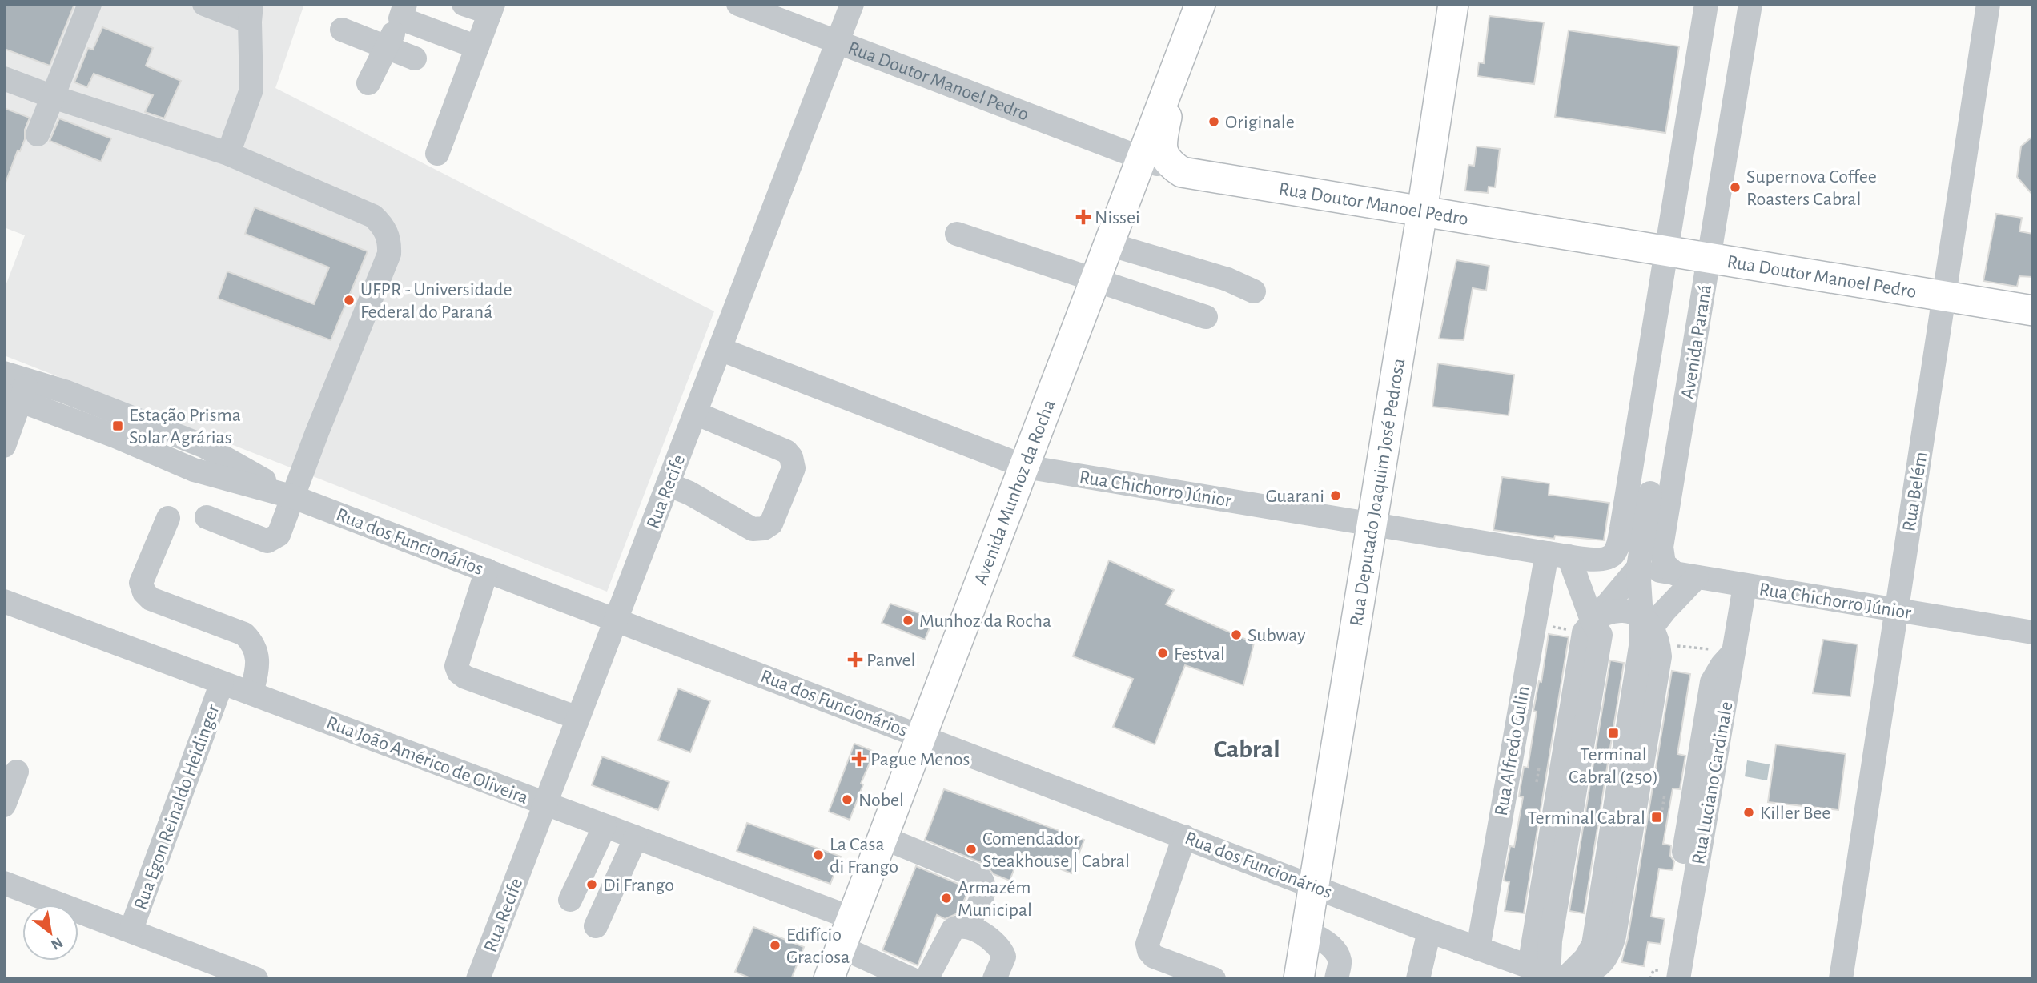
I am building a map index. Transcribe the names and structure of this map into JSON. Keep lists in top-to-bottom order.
{
  "streets": {
    "main road": ["Rua Doutor Manoel Pedro", "Avenida Munhoz da Rocha", "Rua Deputado Joaquim José Pedrosa"],
    "street": [
      "Avenida Paraná",
      "Rua Chichorro Júnior",
      "Rua Recife",
      "Rua Belém",
      "Rua dos Funcionários",
      "Rua Alfredo Gulin",
      "Rua João Américo de Oliveira",
      "Rua Luciano Cardinale",
      "Rua Egon Reinaldo Heidinger"
    ]
  },
  "crossings": [
    ["Rua Doutor Manoel Pedro", "Avenida Paraná"],
    ["Rua Doutor Manoel Pedro", "Rua Recife"],
    ["Rua Doutor Manoel Pedro", "Avenida Munhoz da Rocha"],
    ["Rua Doutor Manoel Pedro", "Rua Deputado Joaquim José Pedrosa"],
    ["Rua Doutor Manoel Pedro", "Rua Belém"],
    ["Avenida Paraná", "Rua Chichorro Júnior"],
    ["Rua Chichorro Júnior", "Rua Recife"],
    ["Rua Chichorro Júnior", "Avenida Munhoz da Rocha"],
    ["Rua Chichorro Júnior", "Rua Deputado Joaquim José Pedrosa"],
    ["Rua Chichorro Júnior", "Rua Belém"],
    ["Rua Chichorro Júnior", "Rua Alfredo Gulin"],
    ["Rua Chichorro Júnior", "Rua Luciano Cardinale"],
    ["Rua Recife", "Rua dos Funcionários"],
    ["Rua Recife", "Rua João Américo de Oliveira"],
    ["Avenida Munhoz da Rocha", "Rua dos Funcionários"],
    ["Avenida Munhoz da Rocha", "Rua João Américo de Oliveira"],
    ["Rua Deputado Joaquim José Pedrosa", "Rua dos Funcionários"],
    ["Rua dos Funcionários", "Rua Alfredo Gulin"],
    ["Rua João Américo de Oliveira", "Rua Egon Reinaldo Heidinger"]
  ],
  "districts": ["Cabral"],
  "places": {
    "other": [
      "Originale",
      "Supernova Coffee Roasters Cabral",
      "UFPR - Universidade Federal do Paraná",
      "Guarani",
      "Munhoz da Rocha",
      "Subway",
      "Festval",
      "Nobel",
      "Killer Bee",
      "Comendador Steakhouse | Cabral",
      "La Casa di Frango",
      "Di Frango",
      "Armazém Municipal",
      "Edifício Graciosa"
    ],
    "health": ["Nissei", "Panvel", "Pague Menos"],
    "transit": ["Estação Prisma Solar Agrárias", "Terminal Cabral (250)", "Terminal Cabral"]
  },
  "north": "bottom right"
}
